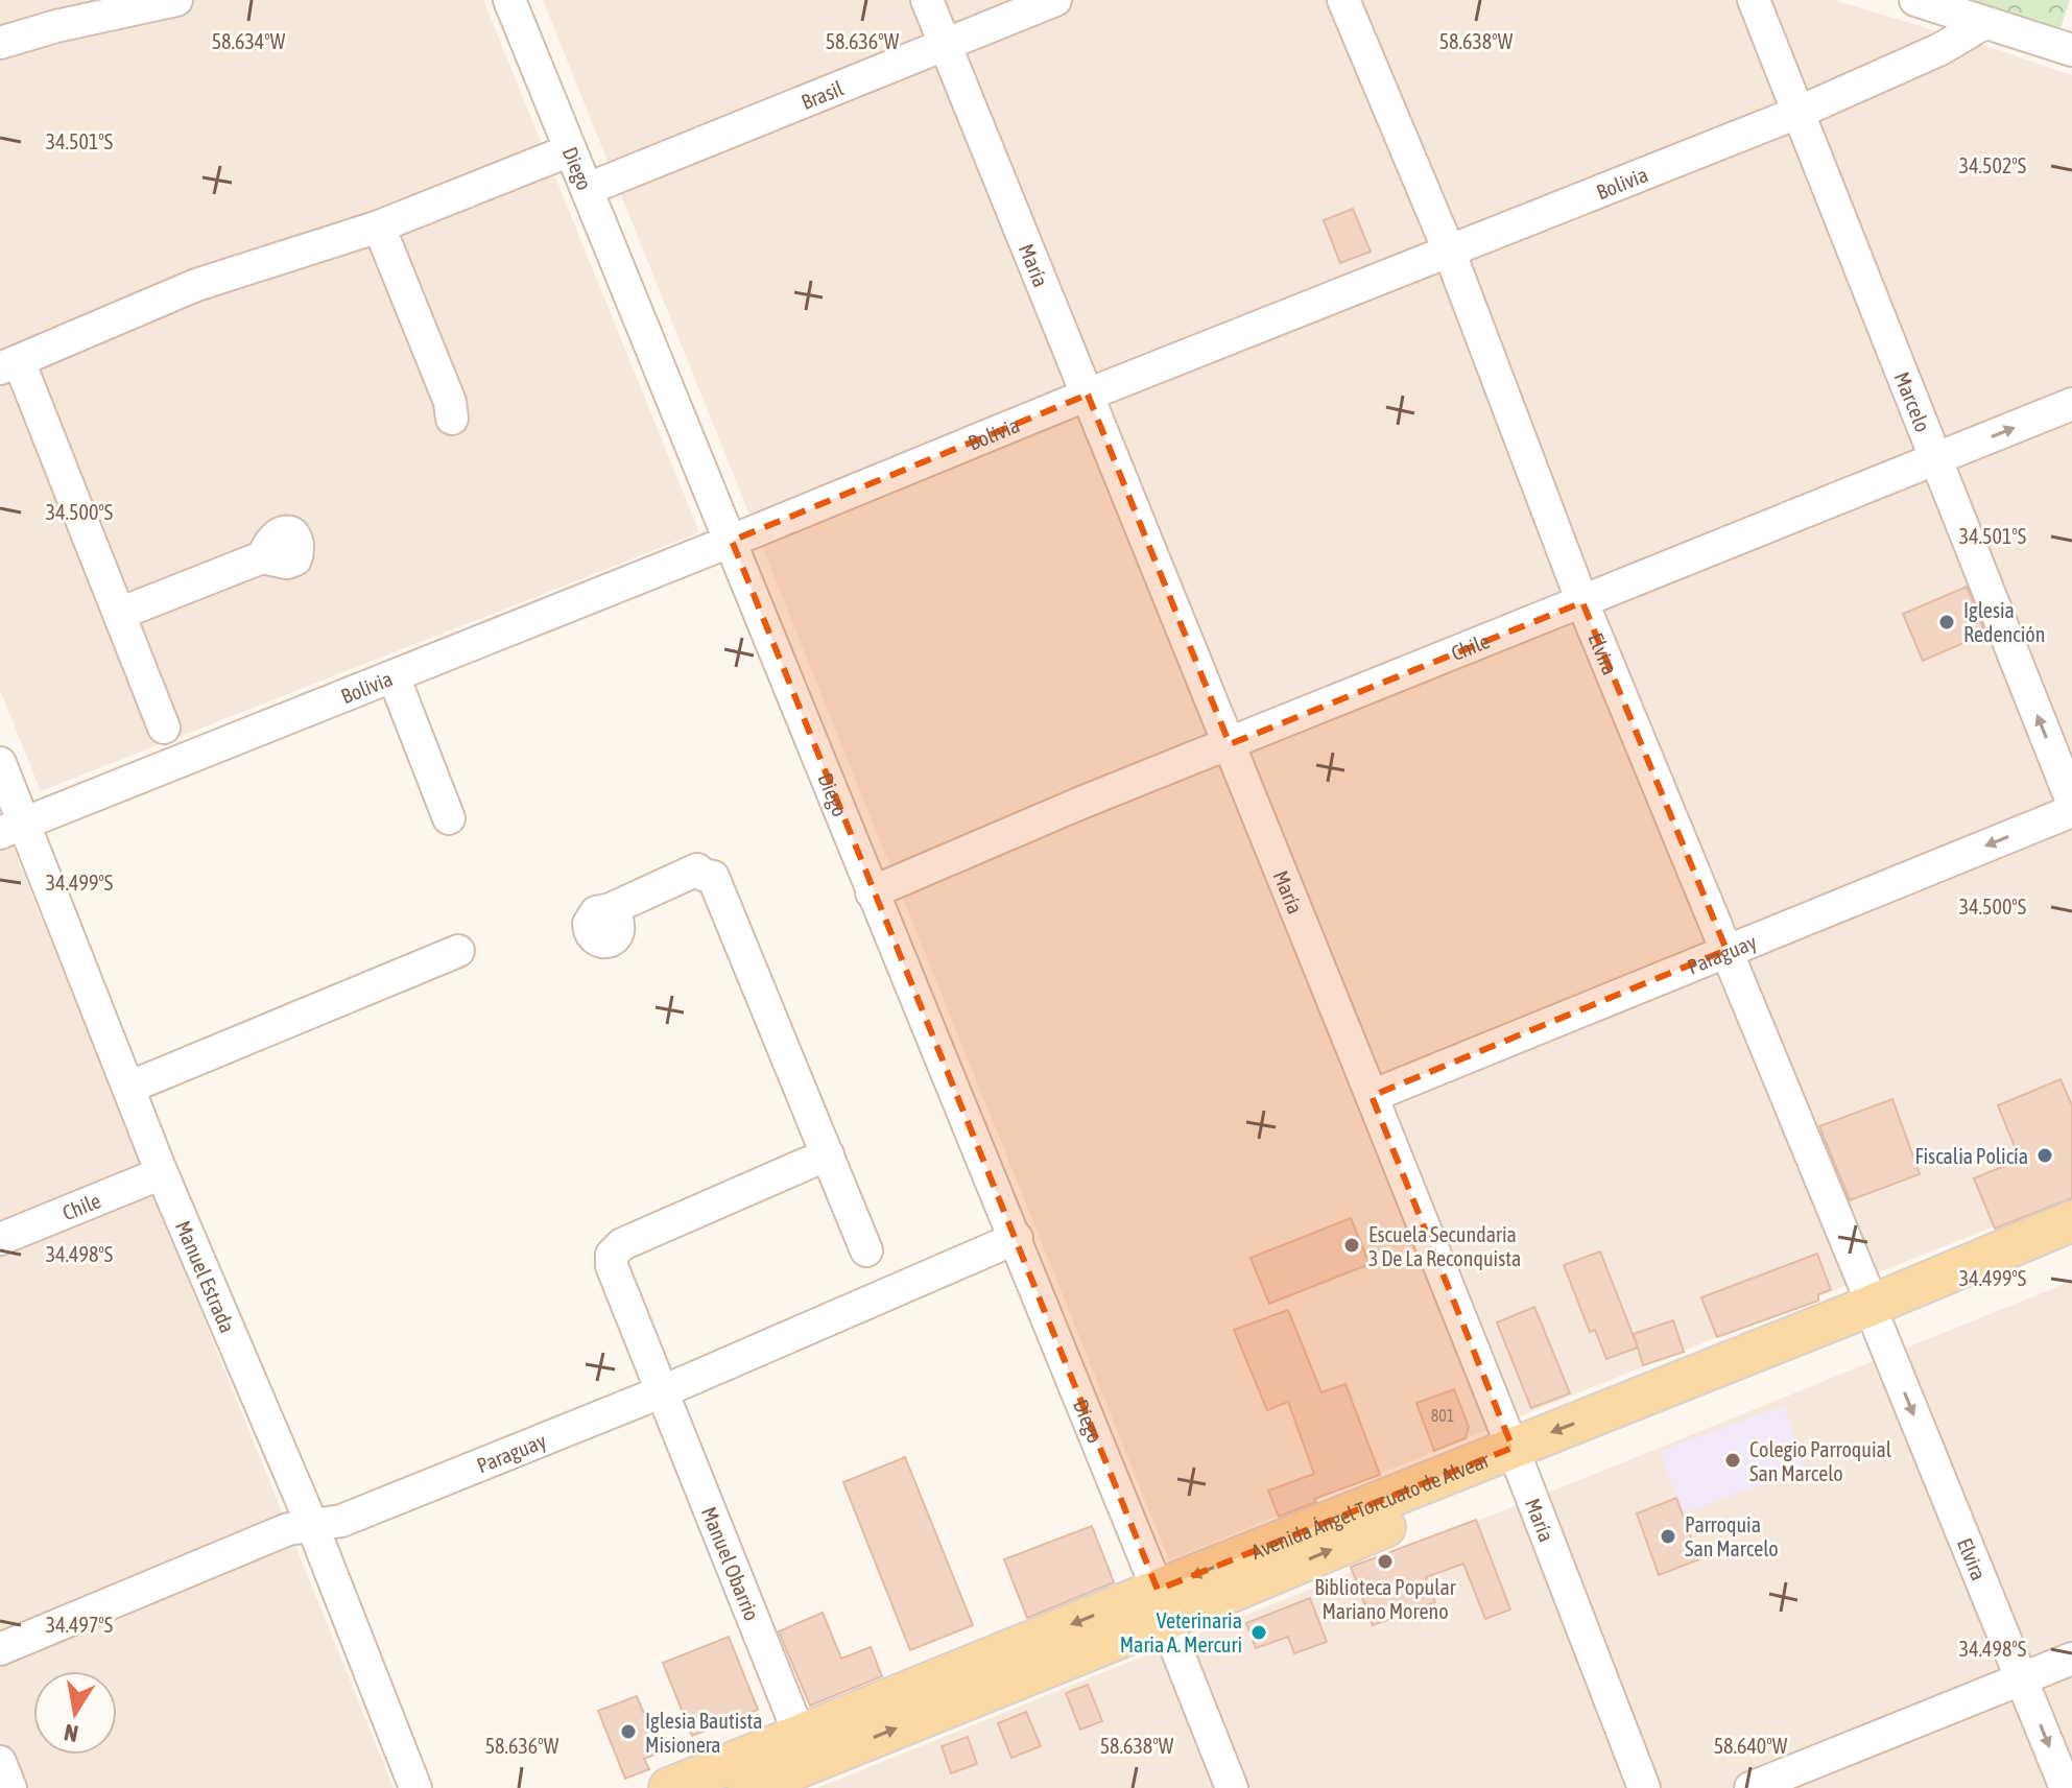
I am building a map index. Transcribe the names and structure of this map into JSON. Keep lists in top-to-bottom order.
{
  "streets": {
    "main road": ["Avenida Ángel Torcuato de Alvear"],
    "street": [
      "Brasil",
      "Diego",
      "Bolivia",
      "María",
      "Marcelo",
      "Chile",
      "Elvira",
      "Paraguay",
      "Manuel Estrada",
      "Manuel Obarrio"
    ]
  },
  "crossings": [
    ["Brasil", "Diego"],
    ["Brasil", "María"],
    ["Diego", "Bolivia"],
    ["Diego", "Chile"],
    ["Diego", "Paraguay"],
    ["Diego", "Avenida Ángel Torcuato de Alvear"],
    ["Bolivia", "María"],
    ["Bolivia", "Marcelo"],
    ["Bolivia", "Elvira"],
    ["Bolivia", "Manuel Estrada"],
    ["María", "Chile"],
    ["María", "Paraguay"],
    ["María", "Avenida Ángel Torcuato de Alvear"],
    ["Marcelo", "Chile"],
    ["Chile", "Elvira"],
    ["Chile", "Manuel Estrada"],
    ["Elvira", "Paraguay"],
    ["Elvira", "Avenida Ángel Torcuato de Alvear"],
    ["Paraguay", "Manuel Estrada"],
    ["Paraguay", "Manuel Obarrio"],
    ["Avenida Ángel Torcuato de Alvear", "Manuel Obarrio"]
  ],
  "one_way": ["Marcelo"],
  "places": [
    "Iglesia Redención",
    "Fiscalia Policía",
    "Escuela Secundaria 3 De La Reconquista",
    "Colegio Parroquial San Marcelo",
    "Parroquia San Marcelo",
    "Biblioteca Popular Mariano Moreno",
    "Veterinaria Maria A. Mercuri",
    "Iglesia Bautista Misionera"
  ],
  "house_numbers": ["801"],
  "north": "bottom",
  "coordinates": [
    "58.634°W",
    "58.636°W",
    "58.638°W",
    "34.501°S",
    "34.502°S",
    "34.500°S",
    "34.499°S",
    "34.498°S",
    "34.497°S",
    "58.640°W"
  ]
}
